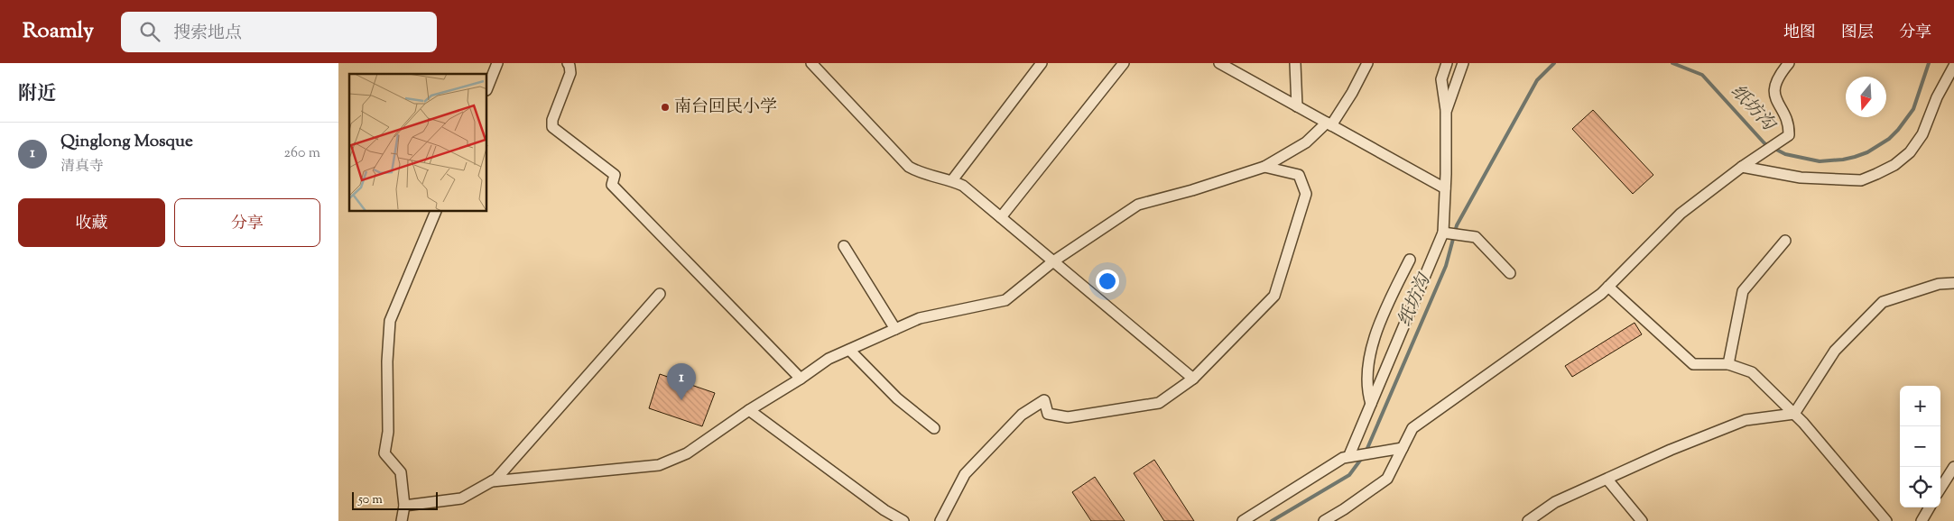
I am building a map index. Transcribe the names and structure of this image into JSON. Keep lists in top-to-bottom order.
{
  "water": ["纸坊沟"],
  "places": ["南台回民小学"],
  "scale_bar": "50 m",
  "north": "bottom",
  "page": {
    "header": "Roamly",
    "search": "搜索地点",
    "nav": ["地图", "图层", "分享"],
    "heading": "附近",
    "list": [
      {
        "mark": "1",
        "name": "Qinglong Mosque",
        "note": "清真寺",
        "value": "260 m"
      }
    ],
    "buttons": ["收藏", "分享"],
    "pins": "1",
    "map_buttons": ["+", "−"],
    "scale": "50 m"
  }
}
